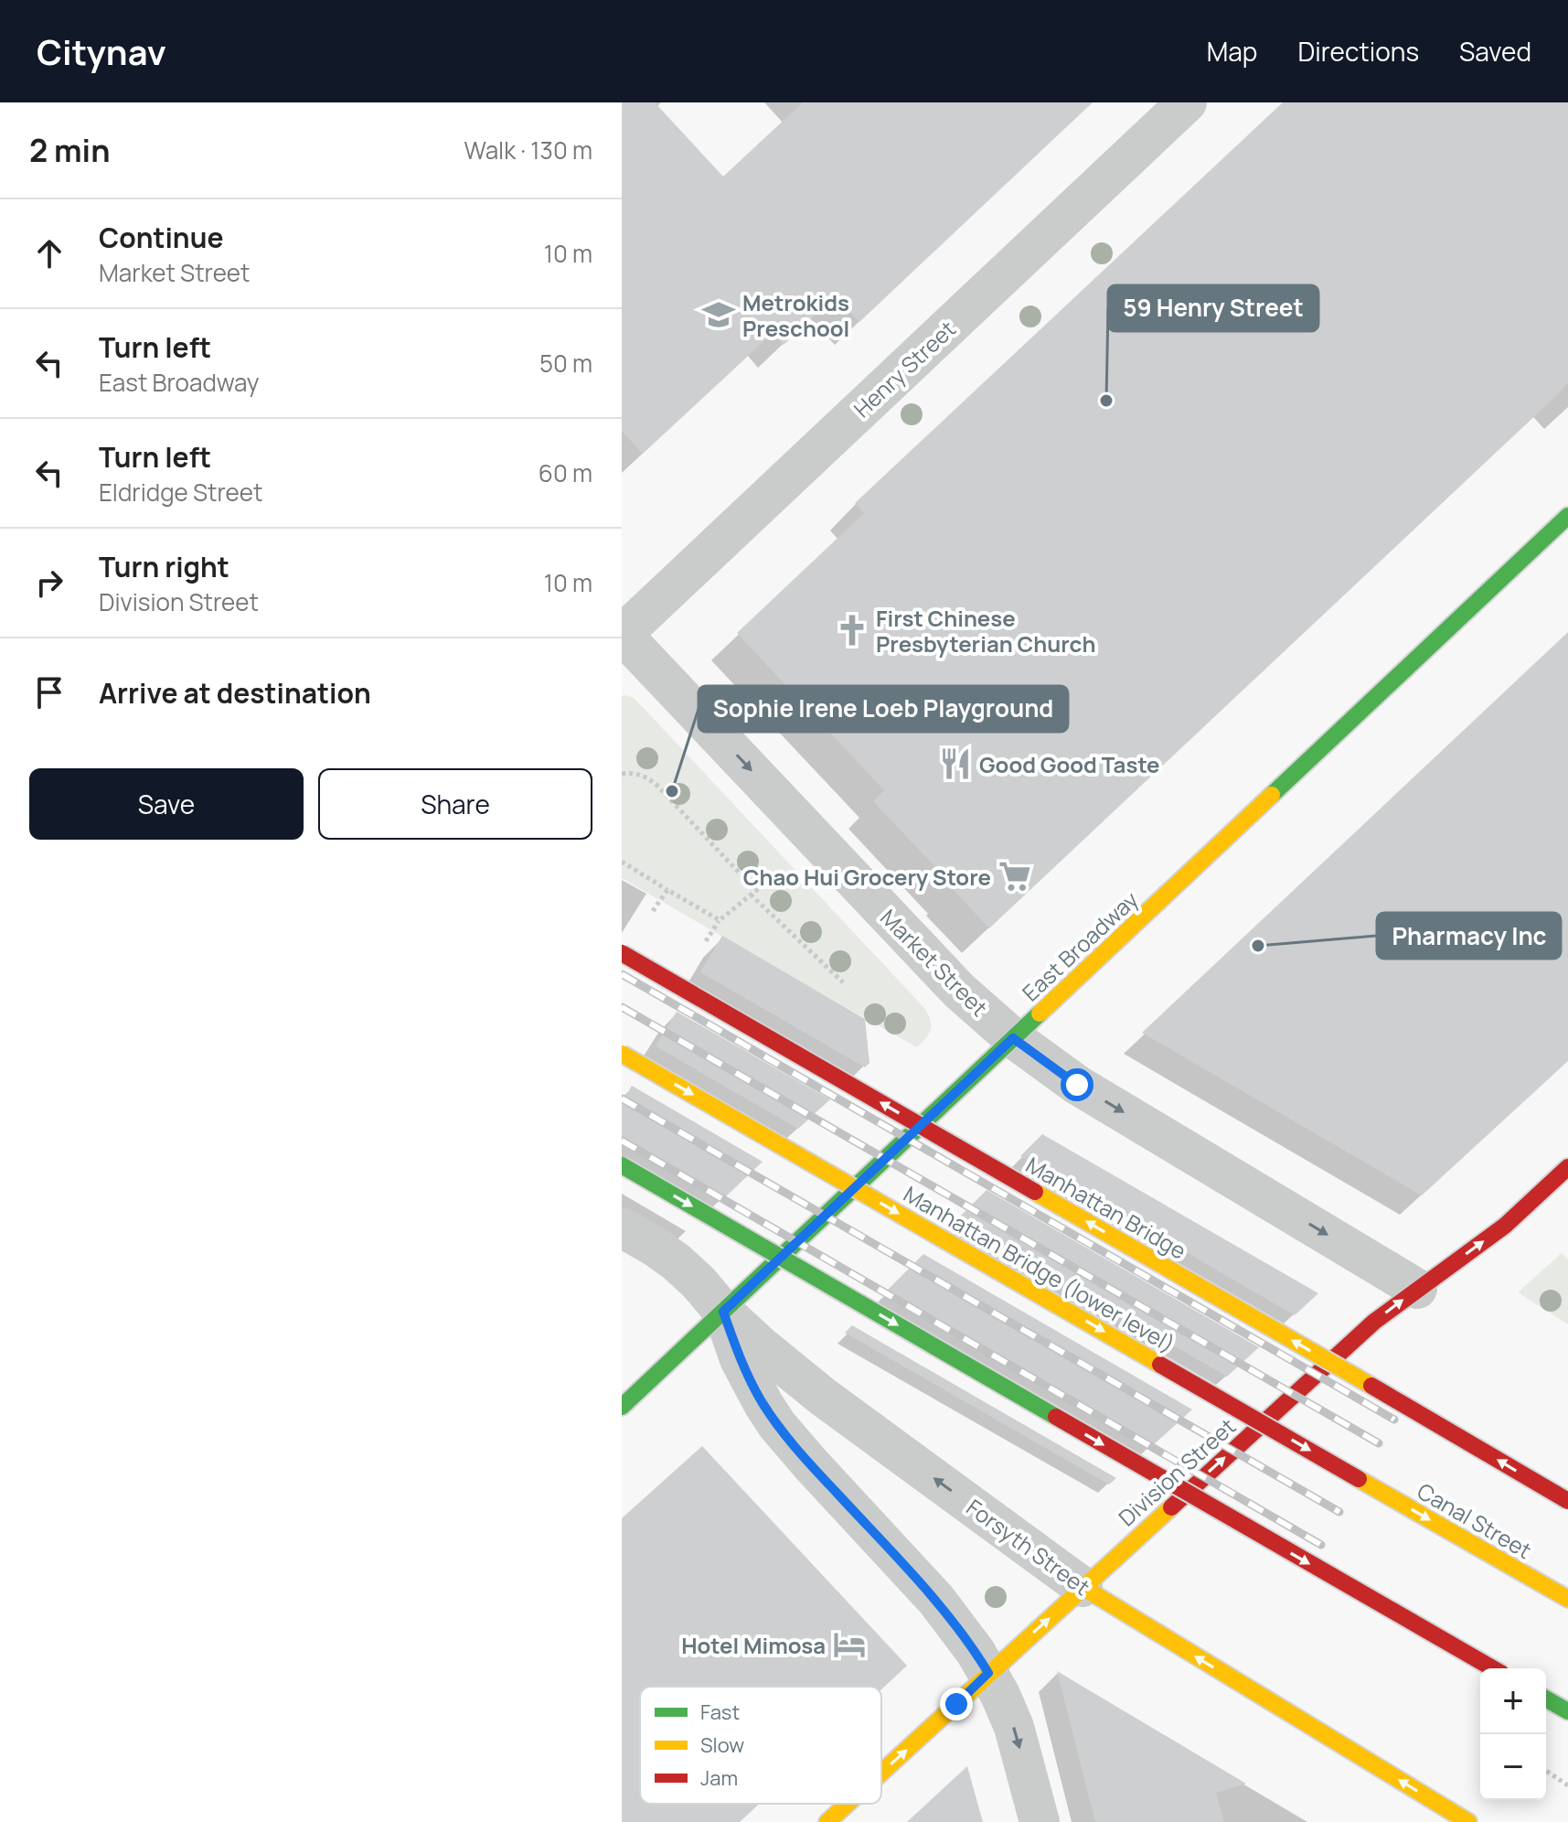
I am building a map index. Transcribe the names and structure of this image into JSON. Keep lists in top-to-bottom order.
{
  "streets": {
    "main road": [
      "East Broadway",
      "Manhattan Bridge",
      "Manhattan Bridge (lower level)",
      "Division Street",
      "Canal Street",
      "Forsyth Street"
    ],
    "street": ["Henry Street", "Market Street"]
  },
  "crossings": [
    ["Henry Street", "Market Street"],
    ["East Broadway", "Market Street"],
    ["East Broadway", "Forsyth Street"],
    ["Market Street", "Division Street"],
    ["Manhattan Bridge (lower level)", "Canal Street"],
    ["Division Street", "Forsyth Street"]
  ],
  "one_way": ["Market Street", "Manhattan Bridge", "Division Street"],
  "places": {
    "school or university": ["Metrokids Preschool"],
    "other": ["59 Henry Street", "Sophie Irene Loeb Playground", "Pharmacy Inc"],
    "church": ["First Chinese Presbyterian Church"],
    "restaurant": ["Good Good Taste"],
    "supermarket": ["Chao Hui Grocery Store"],
    "hotel": ["Hotel Mimosa"]
  },
  "legend": ["Fast", "Slow", "Jam"],
  "page": {
    "header": "Citynav",
    "nav": ["Map", "Directions", "Saved"],
    "heading": ["2 min", "Walk · 130 m"],
    "list": [
      ["Continue", "Market Street", "10 m"],
      ["Turn left", "East Broadway", "50 m"],
      ["Turn left", "Eldridge Street", "60 m"],
      ["Turn right", "Division Street", "10 m"],
      "Arrive at destination"
    ],
    "buttons": ["Save", "Share"],
    "map_buttons": ["+", "−"]
  }
}
